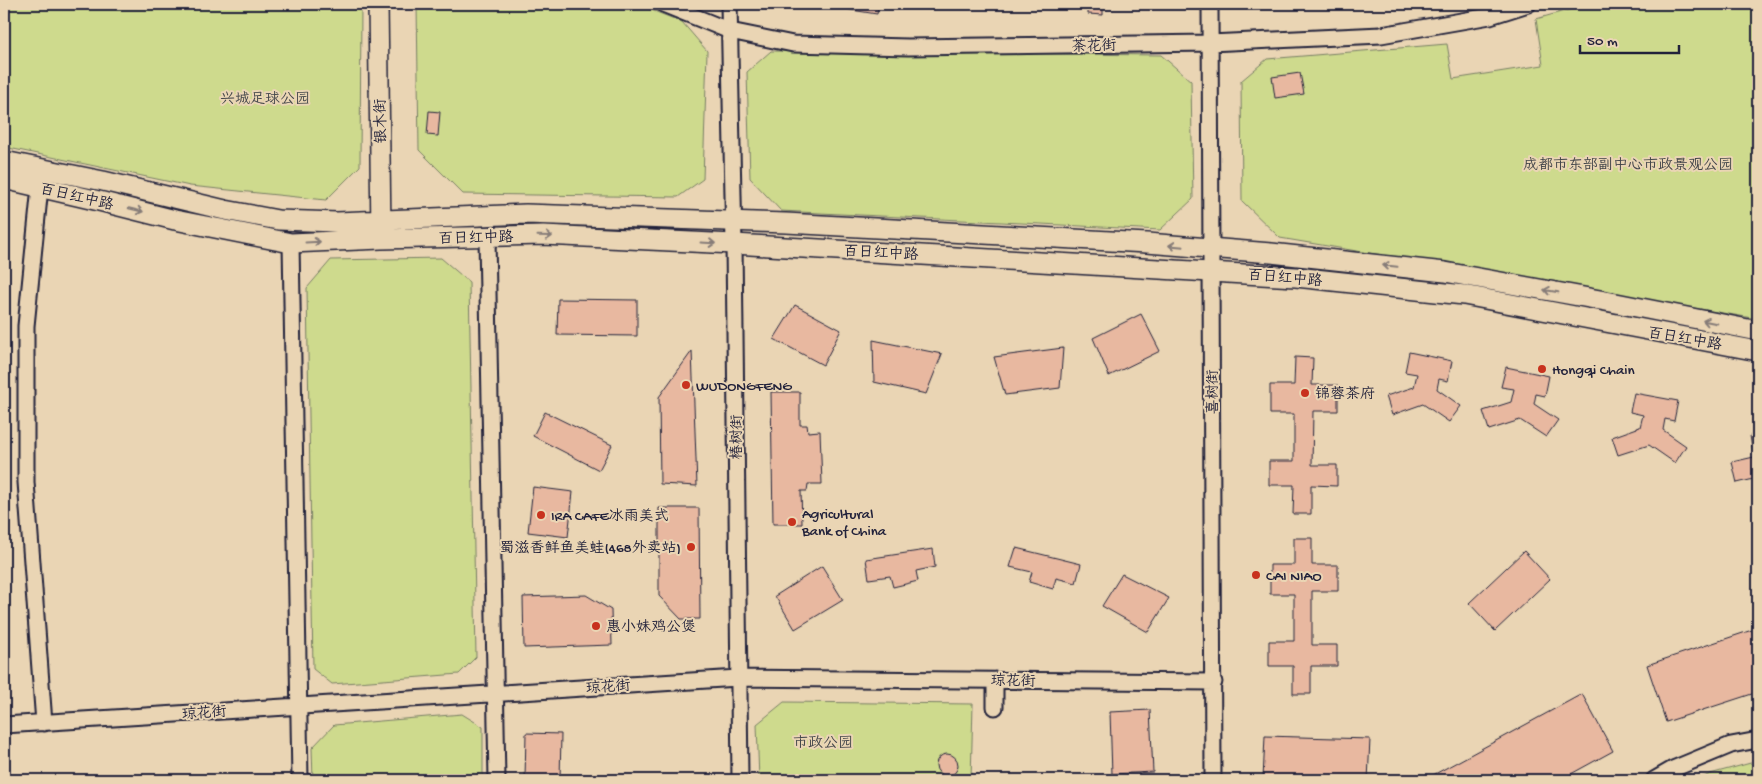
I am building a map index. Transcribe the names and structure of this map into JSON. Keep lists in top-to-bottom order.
{
  "streets": {
    "street": [
      "茶花街",
      "银木街",
      "百日红中路",
      "喜树街",
      "椿树街",
      "琼花街"
    ]
  },
  "crossings": [
    ["茶花街", "喜树街"],
    ["茶花街", "椿树街"],
    ["银木街", "百日红中路"],
    ["百日红中路", "喜树街"],
    ["百日红中路", "椿树街"],
    ["喜树街", "琼花街"],
    ["椿树街", "琼花街"]
  ],
  "parks": ["兴城足球公园", "成都市东部副中心市政景观公园", "市政公园"],
  "places": [
    "Hongqi Chain",
    "WUDONGFENG",
    "锦蓉茶府",
    "IRA CAFE冰雨美式",
    "Agricultural Bank of China",
    "蜀滋香鲜鱼美蛙(468外卖站)",
    "CAI NIAO",
    "惠小妹鸡公煲"
  ],
  "scale_bar": "50 m"
}
